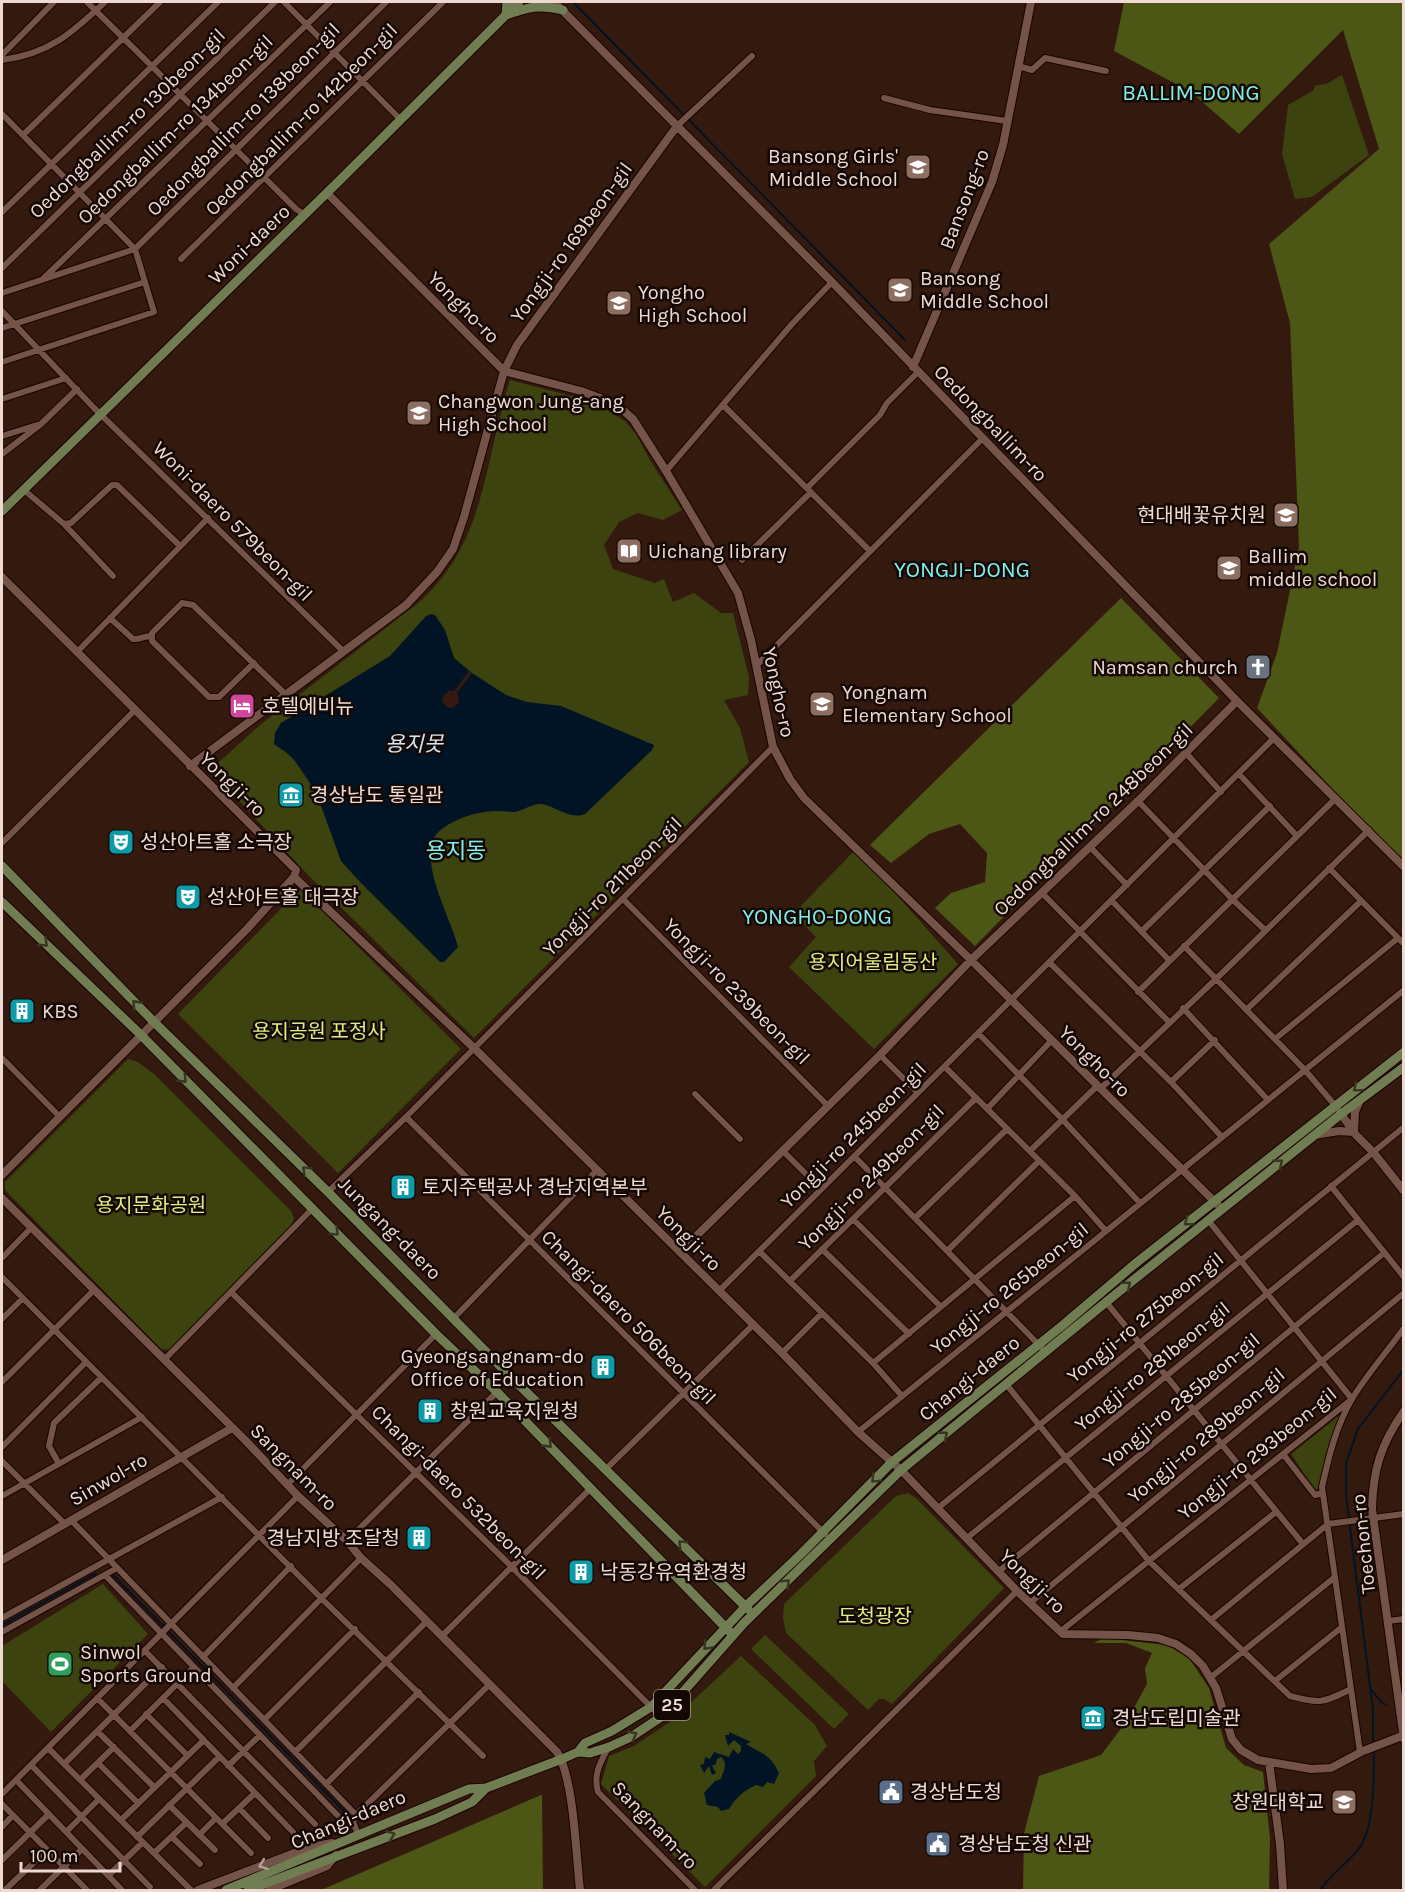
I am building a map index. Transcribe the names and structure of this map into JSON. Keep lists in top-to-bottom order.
{
  "streets": {
    "main road": [
      "Bansong-ro",
      "Yongji-ro 169beon-gil",
      "Woni-daero",
      "Yongho-ro",
      "Oedongballim-ro",
      "Yongji-ro",
      "Oedongballim-ro 248beon-gil",
      "Jungang-daero",
      "Changi-daero",
      "Sangnam-ro",
      "Sinwol-ro",
      "Toechon-ro",
      "25"
    ],
    "street": [
      "Oedongballim-ro 138beon-gil",
      "Oedongballim-ro 142beon-gil",
      "Oedongballim-ro 130beon-gil",
      "Oedongballim-ro 134beon-gil",
      "Woni-daero 579beon-gil",
      "Yongji-ro 211beon-gil",
      "Yongji-ro 239beon-gil",
      "Yongji-ro 245beon-gil",
      "Yongji-ro 249beon-gil",
      "Yongji-ro 265beon-gil",
      "Changi-daero 506beon-gil",
      "Yongji-ro 275beon-gil",
      "Yongji-ro 281beon-gil",
      "Yongji-ro 285beon-gil",
      "Yongji-ro 289beon-gil",
      "Yongji-ro 293beon-gil",
      "Changi-daero 532beon-gil"
    ]
  },
  "crossings": [
    ["Oedongballim-ro 138beon-gil", "Oedongballim-ro 134beon-gil"],
    ["Bansong-ro", "Oedongballim-ro"],
    ["Yongji-ro 169beon-gil", "Yongho-ro"],
    ["Yongji-ro 169beon-gil", "Oedongballim-ro"],
    ["Yongji-ro 169beon-gil", "Woni-daero 579beon-gil"],
    ["Yongji-ro 169beon-gil", "Yongji-ro"],
    ["Woni-daero", "Yongho-ro"],
    ["Woni-daero", "Woni-daero 579beon-gil"],
    ["Yongho-ro", "Oedongballim-ro 248beon-gil"],
    ["Yongho-ro", "Yongji-ro 211beon-gil"],
    ["Yongho-ro", "Yongji-ro 245beon-gil"],
    ["Yongho-ro", "Yongji-ro 265beon-gil"],
    ["Yongho-ro", "Changi-daero"],
    ["Oedongballim-ro", "Oedongballim-ro 248beon-gil"],
    ["Oedongballim-ro", "Yongji-ro 245beon-gil"],
    ["Yongji-ro", "Yongji-ro 211beon-gil"],
    ["Yongji-ro", "Yongji-ro 245beon-gil"],
    ["Yongji-ro", "Yongji-ro 265beon-gil"],
    ["Yongji-ro", "Yongji-ro 275beon-gil"],
    ["Yongji-ro", "Yongji-ro 281beon-gil"],
    ["Yongji-ro", "Changi-daero"],
    ["Yongji-ro", "Yongji-ro 285beon-gil"],
    ["Yongji-ro", "Yongji-ro 289beon-gil"],
    ["Yongji-ro", "Yongji-ro 293beon-gil"],
    ["Yongji-ro", "Toechon-ro"],
    ["Yongji-ro 211beon-gil", "Yongji-ro 239beon-gil"],
    ["Yongji-ro 211beon-gil", "Jungang-daero"],
    ["Yongji-ro 211beon-gil", "Changi-daero 506beon-gil"],
    ["Jungang-daero", "Changi-daero"],
    ["Changi-daero 506beon-gil", "Changi-daero"],
    ["Yongji-ro 275beon-gil", "Yongji-ro 293beon-gil"],
    ["Yongji-ro 281beon-gil", "Yongji-ro 293beon-gil"],
    ["Changi-daero", "Yongji-ro 293beon-gil"],
    ["Changi-daero", "Sangnam-ro"],
    ["Changi-daero", "Changi-daero 532beon-gil"],
    ["Yongji-ro 285beon-gil", "Yongji-ro 293beon-gil"],
    ["Yongji-ro 289beon-gil", "Yongji-ro 293beon-gil"],
    ["Sangnam-ro", "Sinwol-ro"]
  ],
  "districts": [
    "BALLIM-DONG",
    "YONGJI-DONG",
    "용지동",
    "YONGHO-DONG"
  ],
  "water": ["용지못"],
  "parks": [
    "용지어울림동산",
    "용지공원 포정사",
    "용지문화공원",
    "도청광장"
  ],
  "places": {
    "school or university": [
      "Bansong Girls' Middle School",
      "Bansong Middle School",
      "Yongho High School",
      "Changwon Jung-ang High School",
      "현대배꽃유치원",
      "Ballim middle school",
      "Yongnam Elementary School",
      "창원대학교"
    ],
    "library": ["Uichang library"],
    "church": ["Namsan church"],
    "hotel": ["호텔에비뉴"],
    "museum": ["경상남도 통일관", "경남도립미술관"],
    "theatre": ["성산아트홀 소극장", "성산아트홀 대극장"],
    "building": [
      "KBS",
      "토지주택공사 경남지역본부",
      "Gyeongsangnam-do Office of Education",
      "창원교육지원청",
      "경남지방 조달청",
      "낙동강유역환경청"
    ],
    "sports": ["Sinwol Sports Ground"],
    "public building": ["경상남도청", "경상남도청 신관"]
  },
  "scale_bar": "100 m"
}
